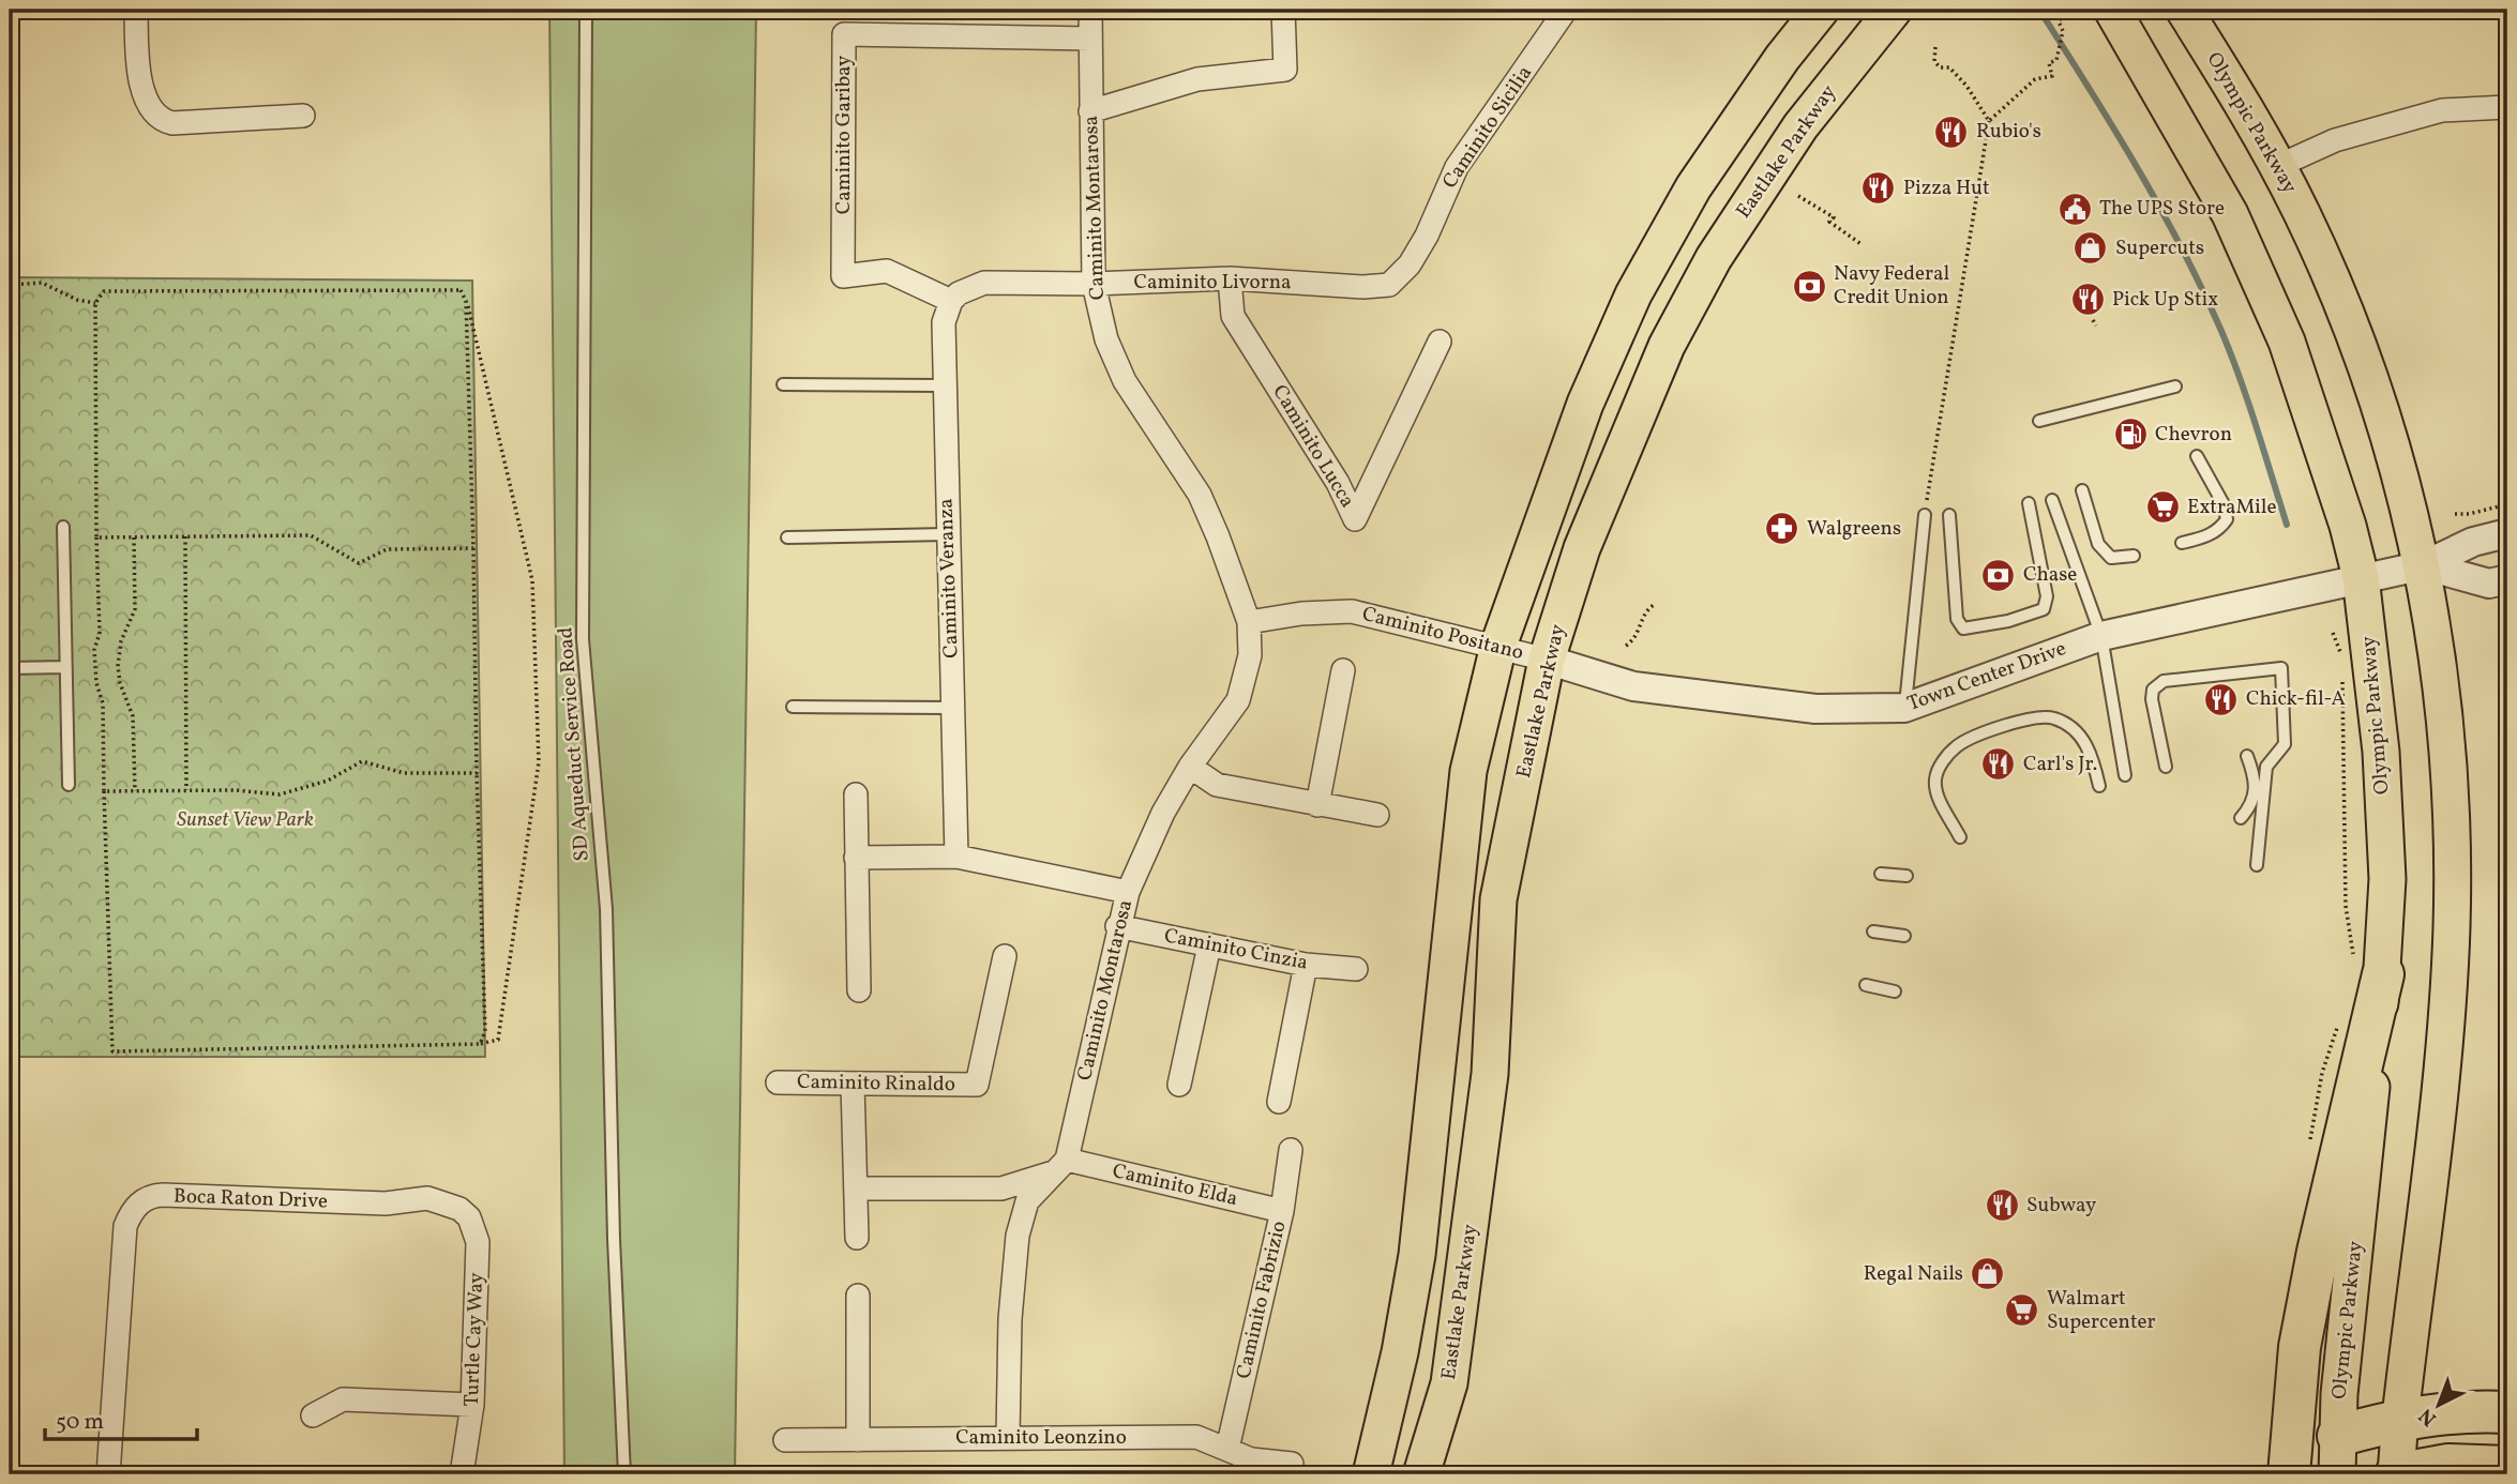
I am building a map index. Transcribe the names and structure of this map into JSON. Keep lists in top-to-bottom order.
{
  "streets": {
    "main road": ["Olympic Parkway", "Eastlake Parkway"],
    "street": [
      "Caminito Sicilia",
      "Caminito Garibay",
      "Caminito Montarosa",
      "Caminito Livorna",
      "Caminito Lucca",
      "Caminito Veranza",
      "Caminito Positano",
      "Town Center Drive",
      "Caminito Cinzia",
      "Caminito Rinaldo",
      "Caminito Elda",
      "Boca Raton Drive",
      "Caminito Fabrizio",
      "Turtle Cay Way",
      "Caminito Leonzino"
    ],
    "lane": ["SD Aqueduct Service Road"]
  },
  "crossings": [
    ["Olympic Parkway", "Town Center Drive"],
    ["Caminito Sicilia", "Caminito Livorna"],
    ["Caminito Garibay", "Caminito Montarosa"],
    ["Caminito Garibay", "Caminito Livorna"],
    ["Caminito Garibay", "Caminito Veranza"],
    ["Eastlake Parkway", "Caminito Positano"],
    ["Eastlake Parkway", "Town Center Drive"],
    ["Caminito Montarosa", "Caminito Livorna"],
    ["Caminito Montarosa", "Caminito Positano"],
    ["Caminito Montarosa", "Caminito Cinzia"],
    ["Caminito Montarosa", "Caminito Elda"],
    ["Caminito Montarosa", "Caminito Leonzino"],
    ["Caminito Livorna", "Caminito Lucca"],
    ["Caminito Livorna", "Caminito Veranza"],
    ["Caminito Positano", "Town Center Drive"],
    ["Caminito Elda", "Caminito Fabrizio"],
    ["Boca Raton Drive", "Turtle Cay Way"],
    ["Caminito Fabrizio", "Caminito Leonzino"]
  ],
  "parks": ["Sunset View Park"],
  "places": {
    "restaurant": [
      "Rubio's",
      "Pizza Hut",
      "Pick Up Stix",
      "Chick-fil-A",
      "Carl's Jr.",
      "Subway"
    ],
    "public building": ["The UPS Store"],
    "shop": ["Supercuts", "Regal Nails"],
    "bank": ["Navy Federal Credit Union", "Chase"],
    "fuel station": ["Chevron"],
    "supermarket": ["ExtraMile", "Walmart Supercenter"],
    "pharmacy": ["Walgreens"]
  },
  "scale_bar": "50 m",
  "north": "bottom left"
}
